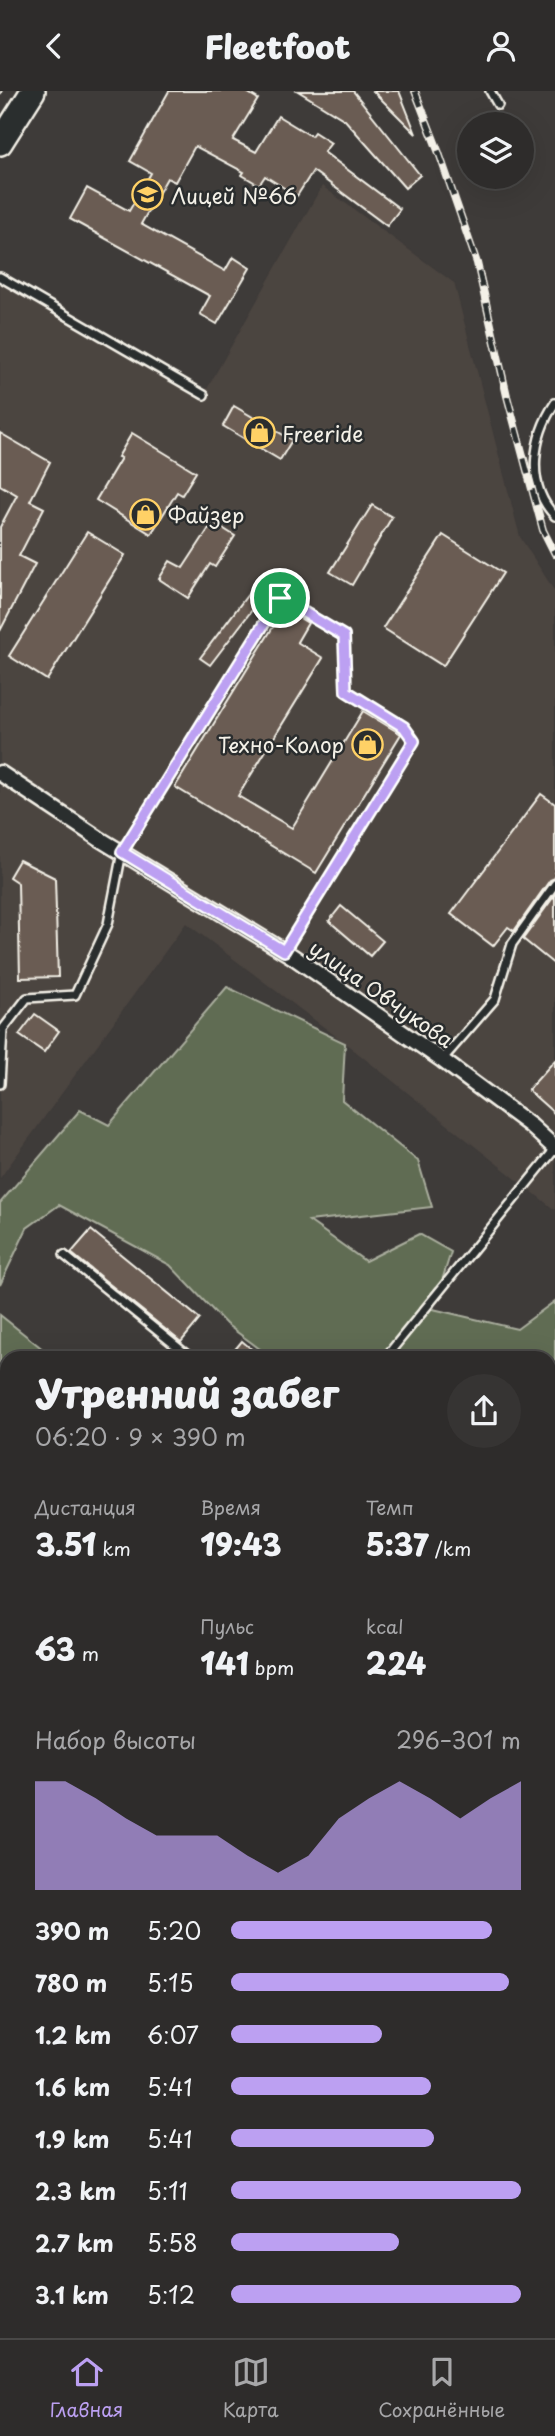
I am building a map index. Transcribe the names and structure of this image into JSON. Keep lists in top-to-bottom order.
{
  "streets": {
    "street": ["улица Овчукова"]
  },
  "places": {
    "school or university": ["Лицей №66"],
    "shop": ["Freeride", "Файзер", "Техно-Колор"]
  },
  "page": {
    "header": "Fleetfoot",
    "heading": ["Утренний забег", "06:20 · 9 × 390 m"],
    "stats": [
      ["Дистанция", "3.51 km"],
      ["Время", "19:43"],
      ["Темп", "5:37 /km"],
      ["63 m"],
      ["Пульс", "141 bpm"],
      ["kcal", "224"]
    ],
    "chart": ["Набор высоты", "296–301 m"],
    "list": [
      {
        "name": "390 m",
        "note": "5:20"
      },
      {
        "name": "780 m",
        "note": "5:15"
      },
      {
        "name": "1.2 km",
        "note": "6:07"
      },
      {
        "name": "1.6 km",
        "note": "5:41"
      },
      {
        "name": "1.9 km",
        "note": "5:41"
      },
      {
        "name": "2.3 km",
        "note": "5:11"
      },
      {
        "name": "2.7 km",
        "note": "5:58"
      },
      {
        "name": "3.1 km",
        "note": "5:12"
      }
    ],
    "tabs": ["Главная", "Карта", "Сохранённые"]
  }
}
